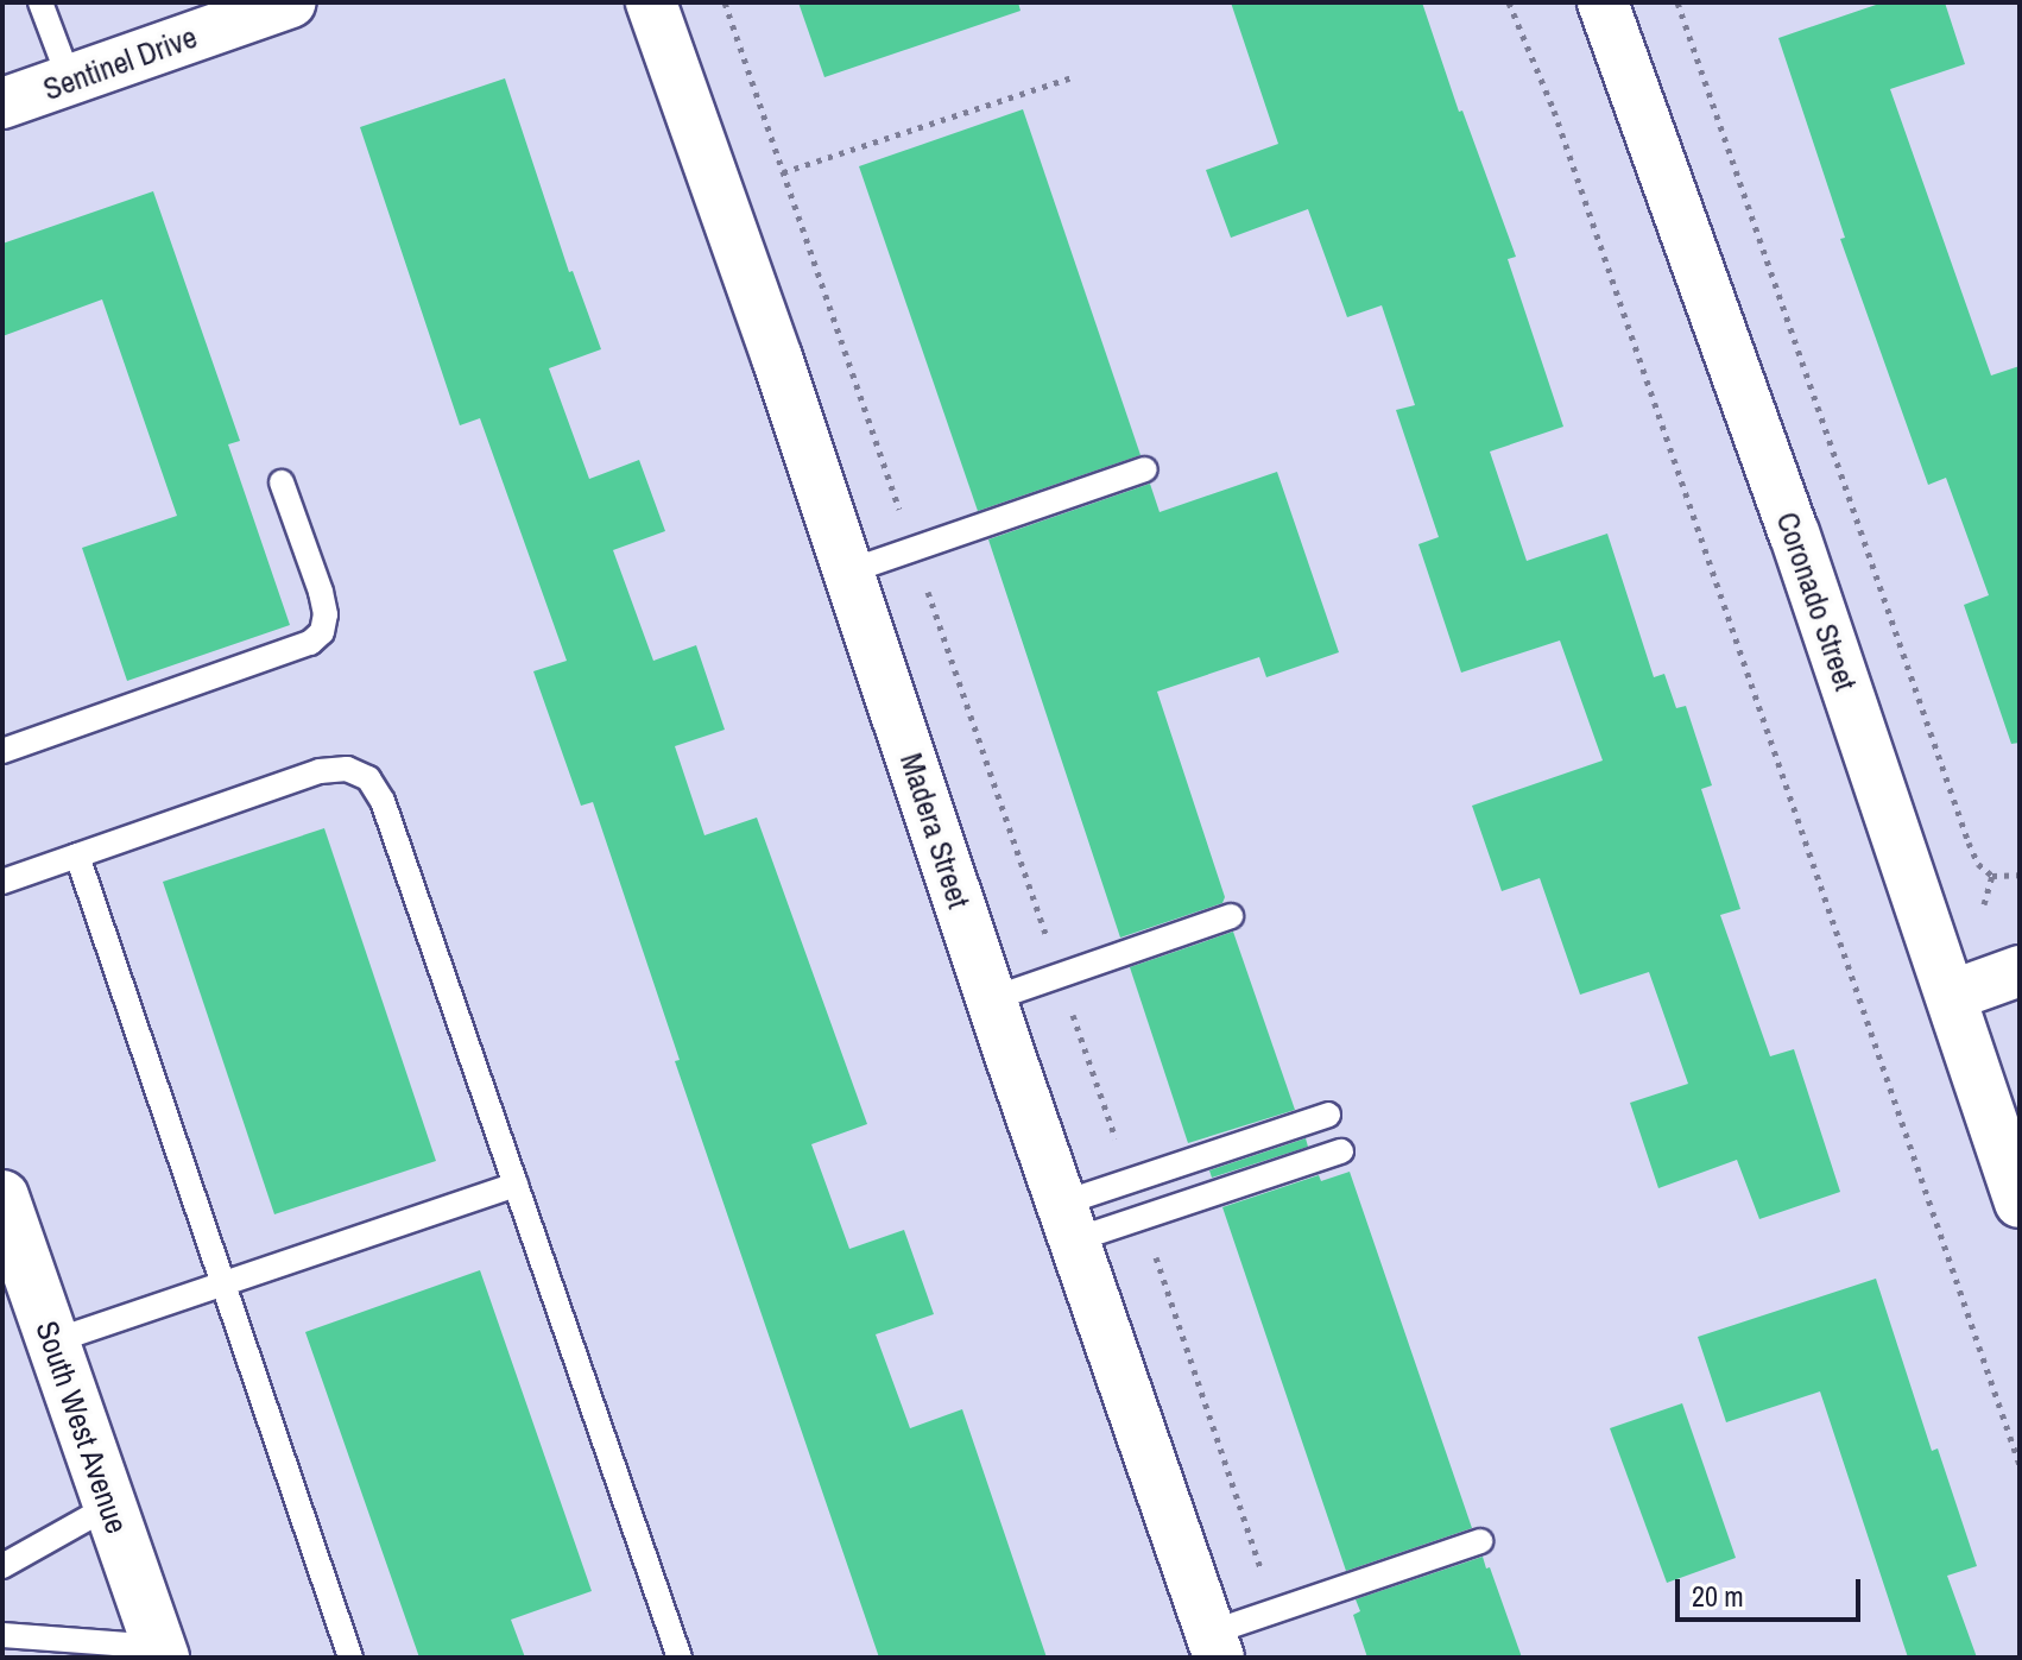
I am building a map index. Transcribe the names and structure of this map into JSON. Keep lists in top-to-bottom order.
{
  "streets": {
    "street": [
      "Sentinel Drive",
      "Coronado Street",
      "Madera Street",
      "South West Avenue"
    ]
  },
  "scale_bar": "20 m"
}
